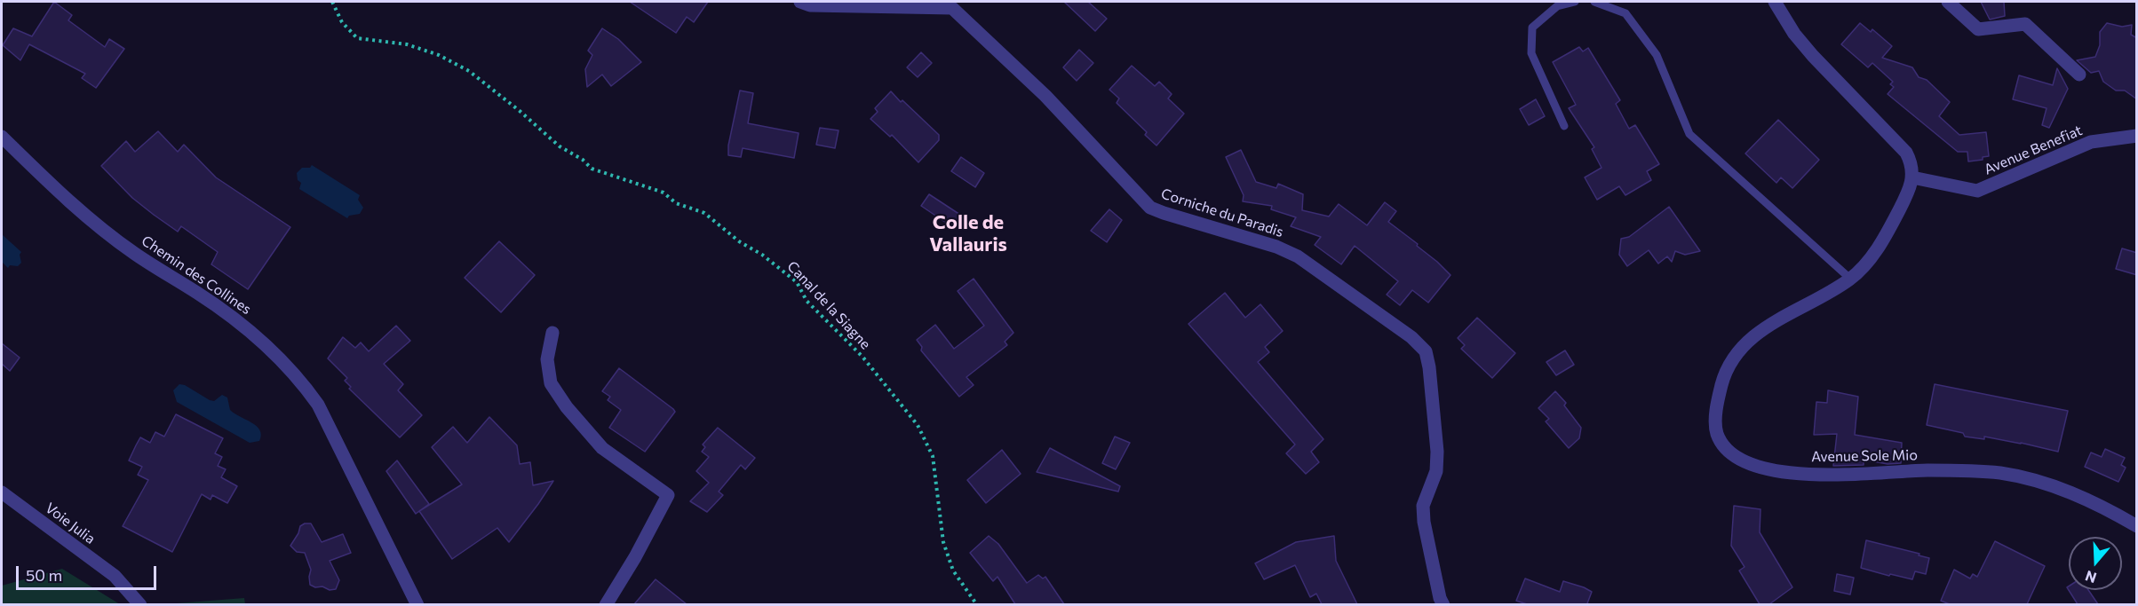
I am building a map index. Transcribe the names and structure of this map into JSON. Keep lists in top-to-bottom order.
{
  "streets": {
    "street": [
      "Avenue Benefiat",
      "Corniche du Paradis",
      "Chemin des Collines",
      "Avenue Sole Mio",
      "Voie Julia"
    ],
    "path": ["Canal de la Siagne"]
  },
  "crossings": [
    ["Avenue Benefiat", "Avenue Sole Mio"]
  ],
  "districts": ["Colle de Vallauris"],
  "scale_bar": "50 m",
  "north": "bottom"
}
